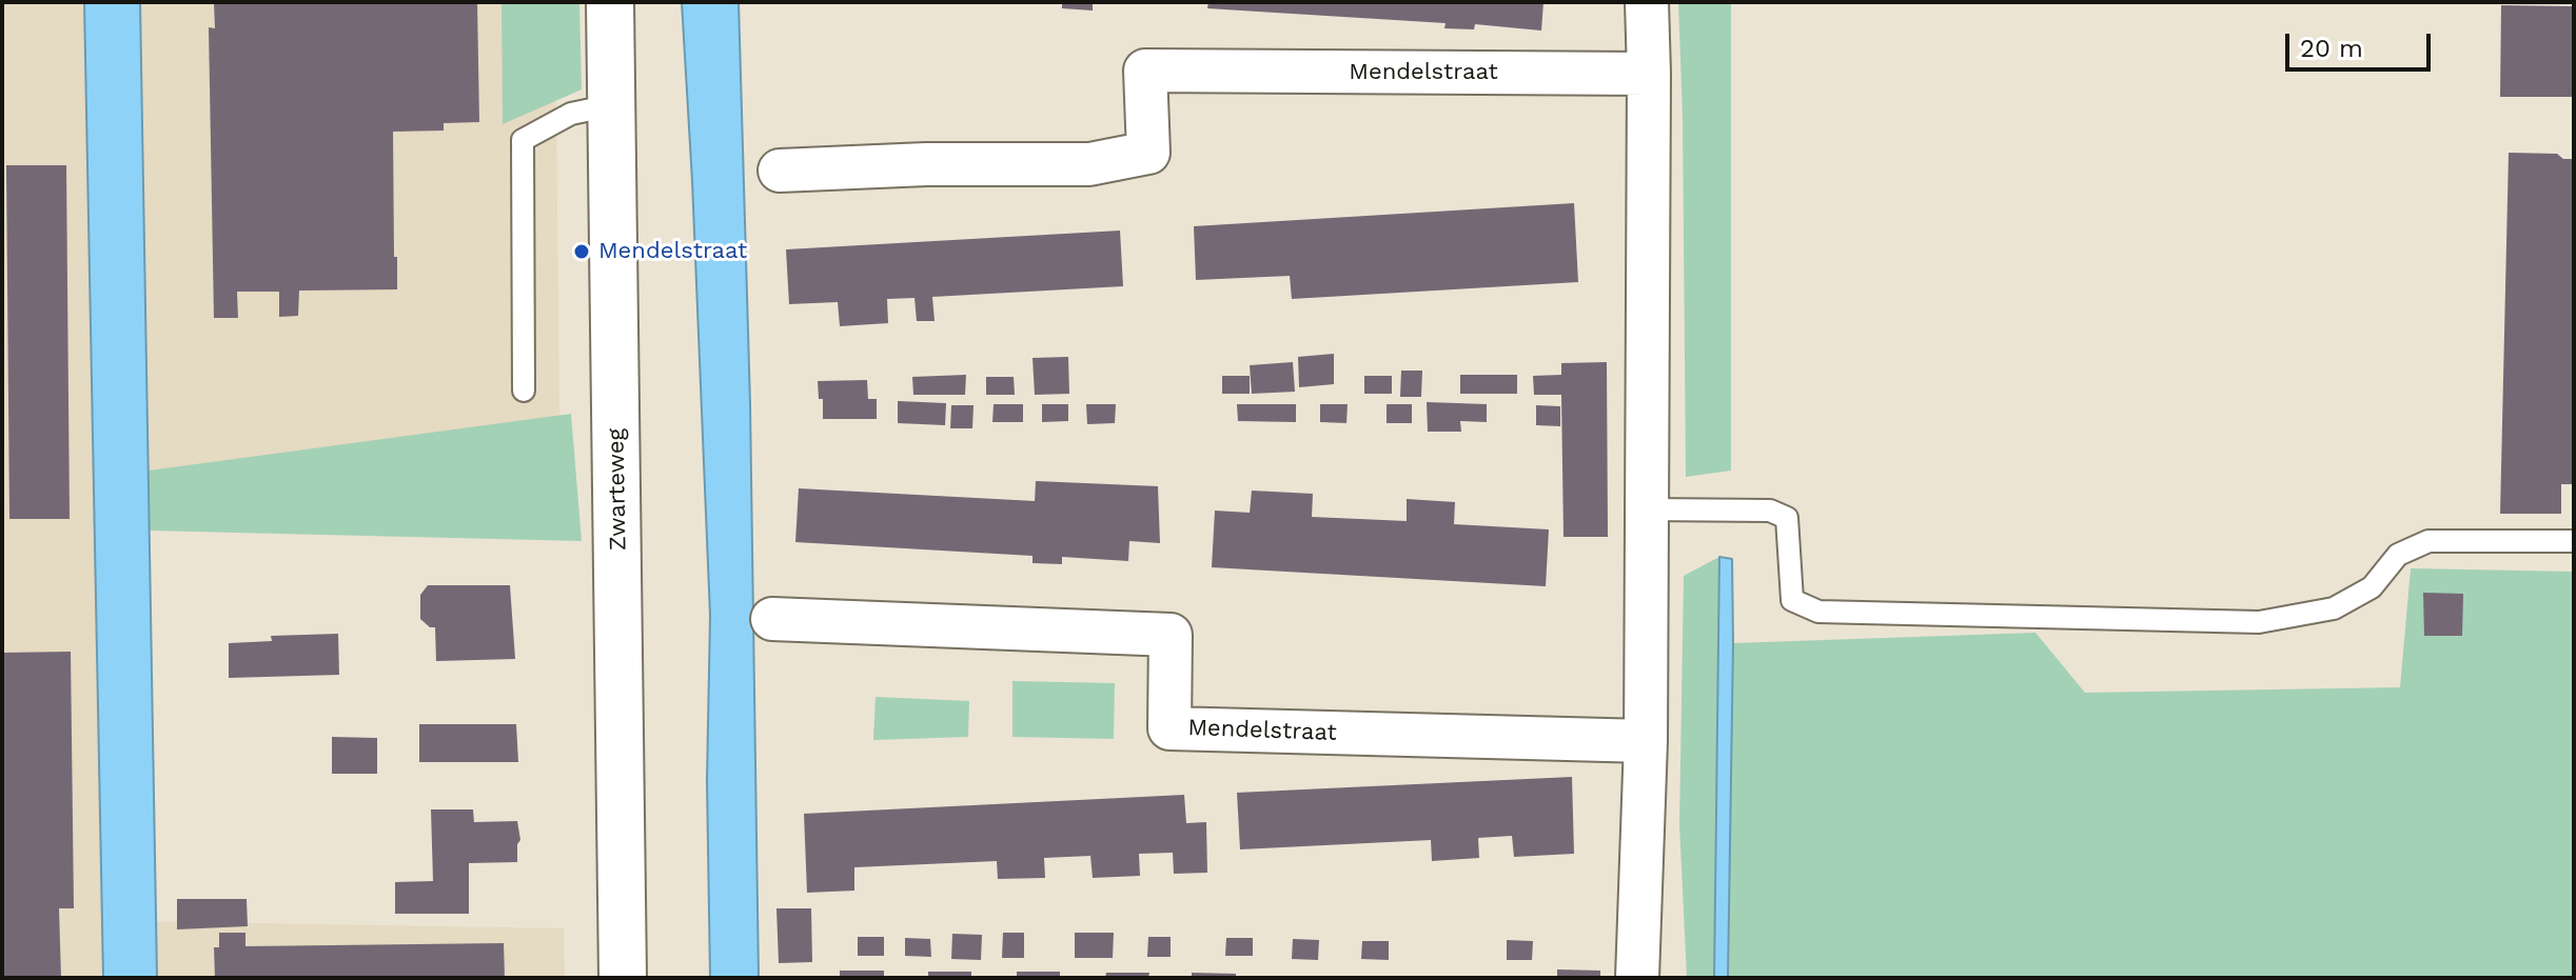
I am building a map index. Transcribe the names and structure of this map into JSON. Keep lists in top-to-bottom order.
{
  "streets": {
    "street": ["Mendelstraat", "Zwarteweg"]
  },
  "places": ["Mendelstraat"],
  "scale_bar": "20 m"
}
